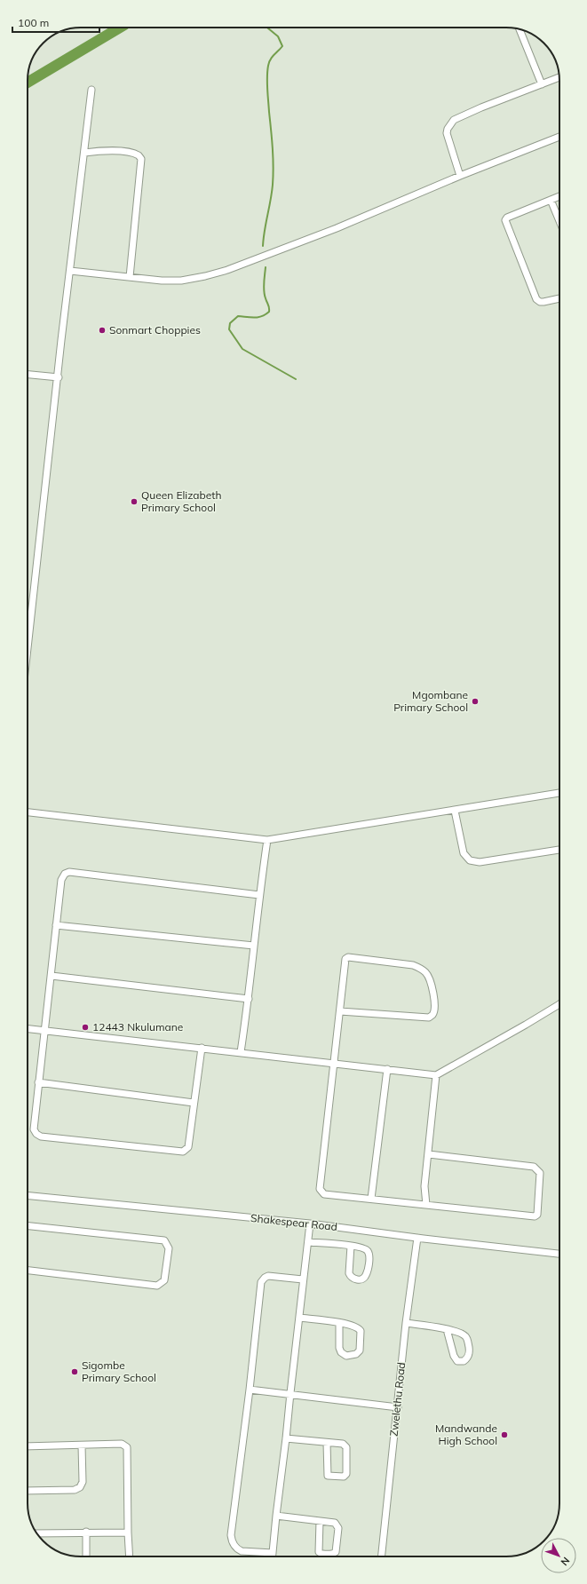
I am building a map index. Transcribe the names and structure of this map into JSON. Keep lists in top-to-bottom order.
{
  "streets": {
    "street": ["Shakespear Road", "Zwelethu Road"]
  },
  "crossings": [
    ["Shakespear Road", "Zwelethu Road"]
  ],
  "places": [
    "Sonmart Choppies",
    "Queen Elizabeth Primary School",
    "Mgombane Primary School",
    "12443 Nkulumane",
    "Sigombe Primary School",
    "Mandwande High School"
  ],
  "scale_bar": "100 m",
  "north": "bottom right"
}
